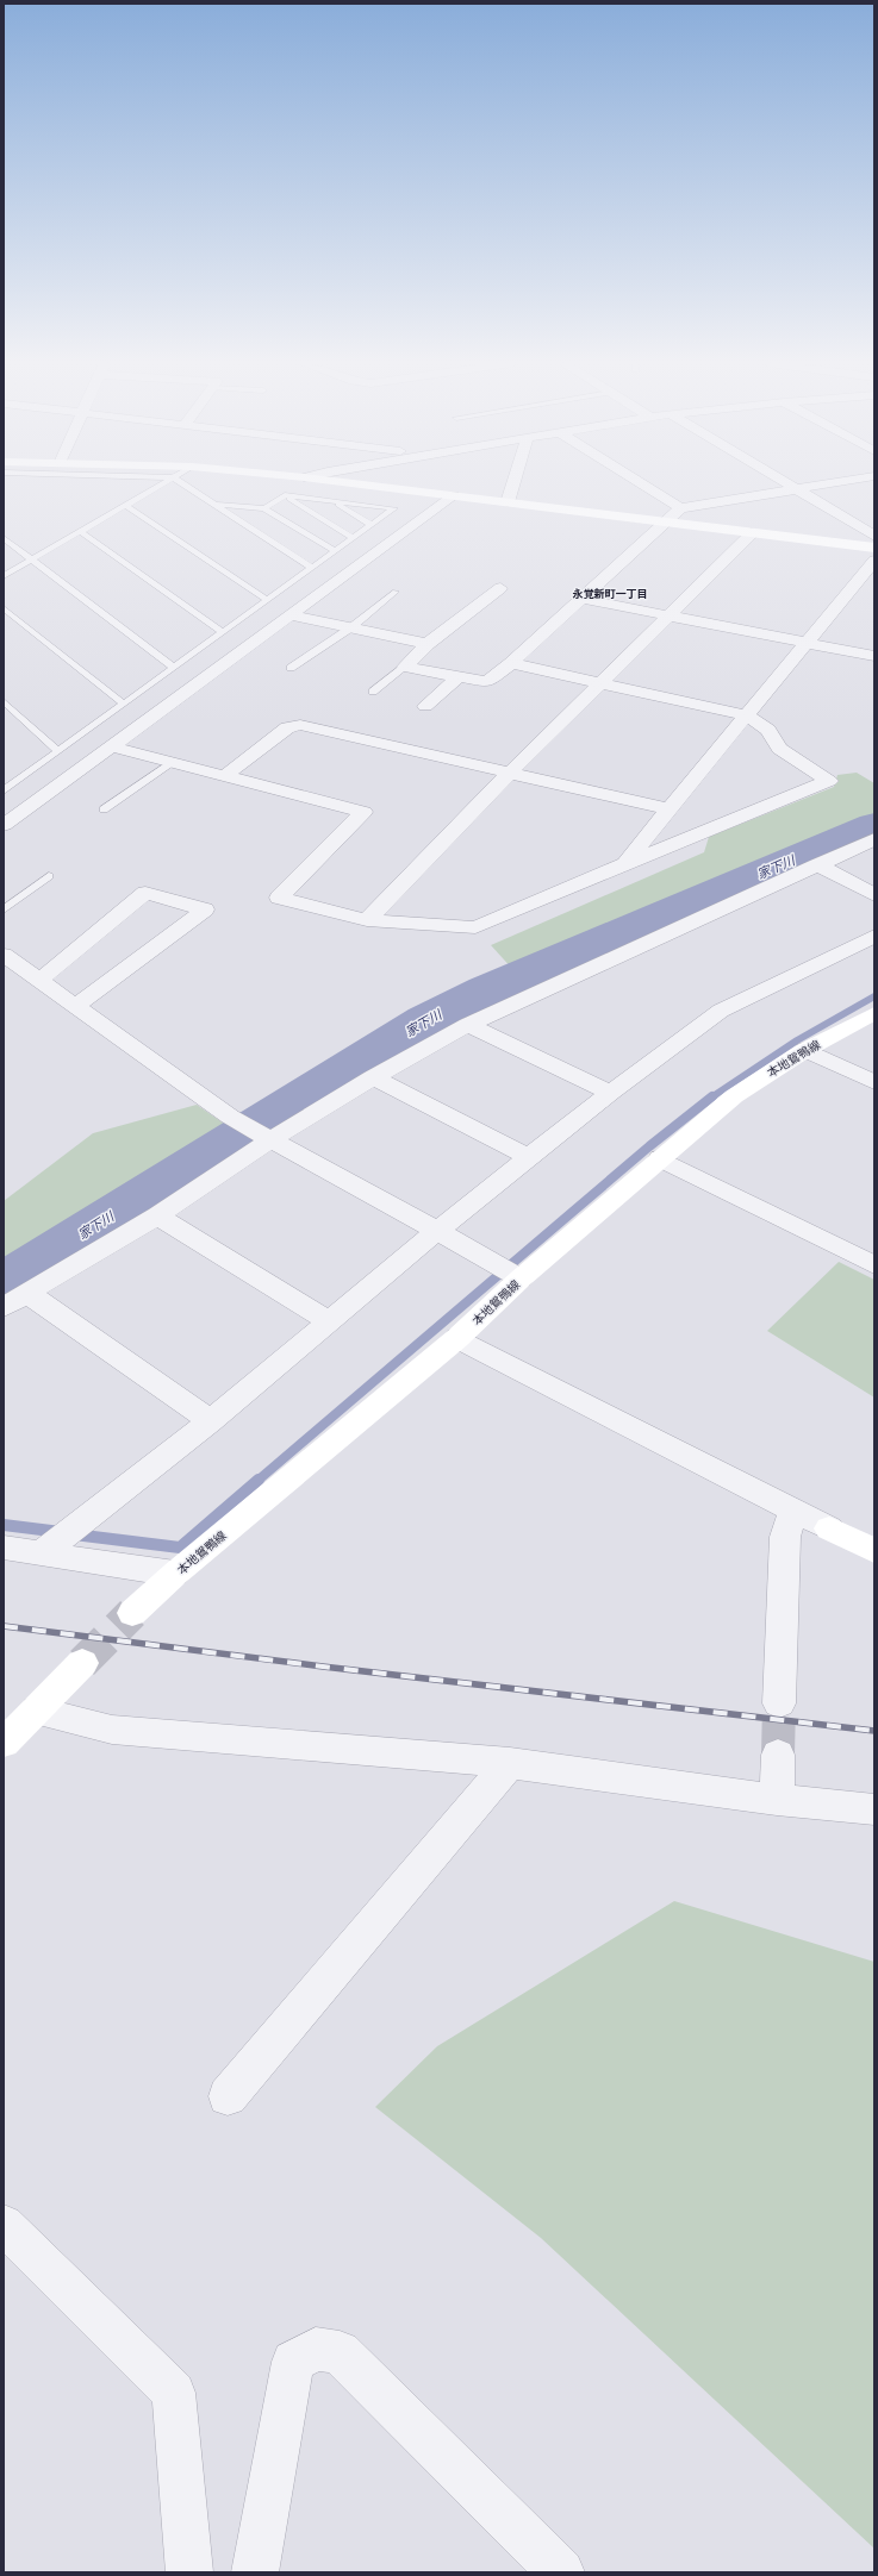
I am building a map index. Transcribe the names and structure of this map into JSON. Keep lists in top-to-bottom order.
{
  "streets": {
    "street": ["本地鴛鴨線"]
  },
  "districts": ["永覚新町一丁目"],
  "water": ["家下川"]
}
